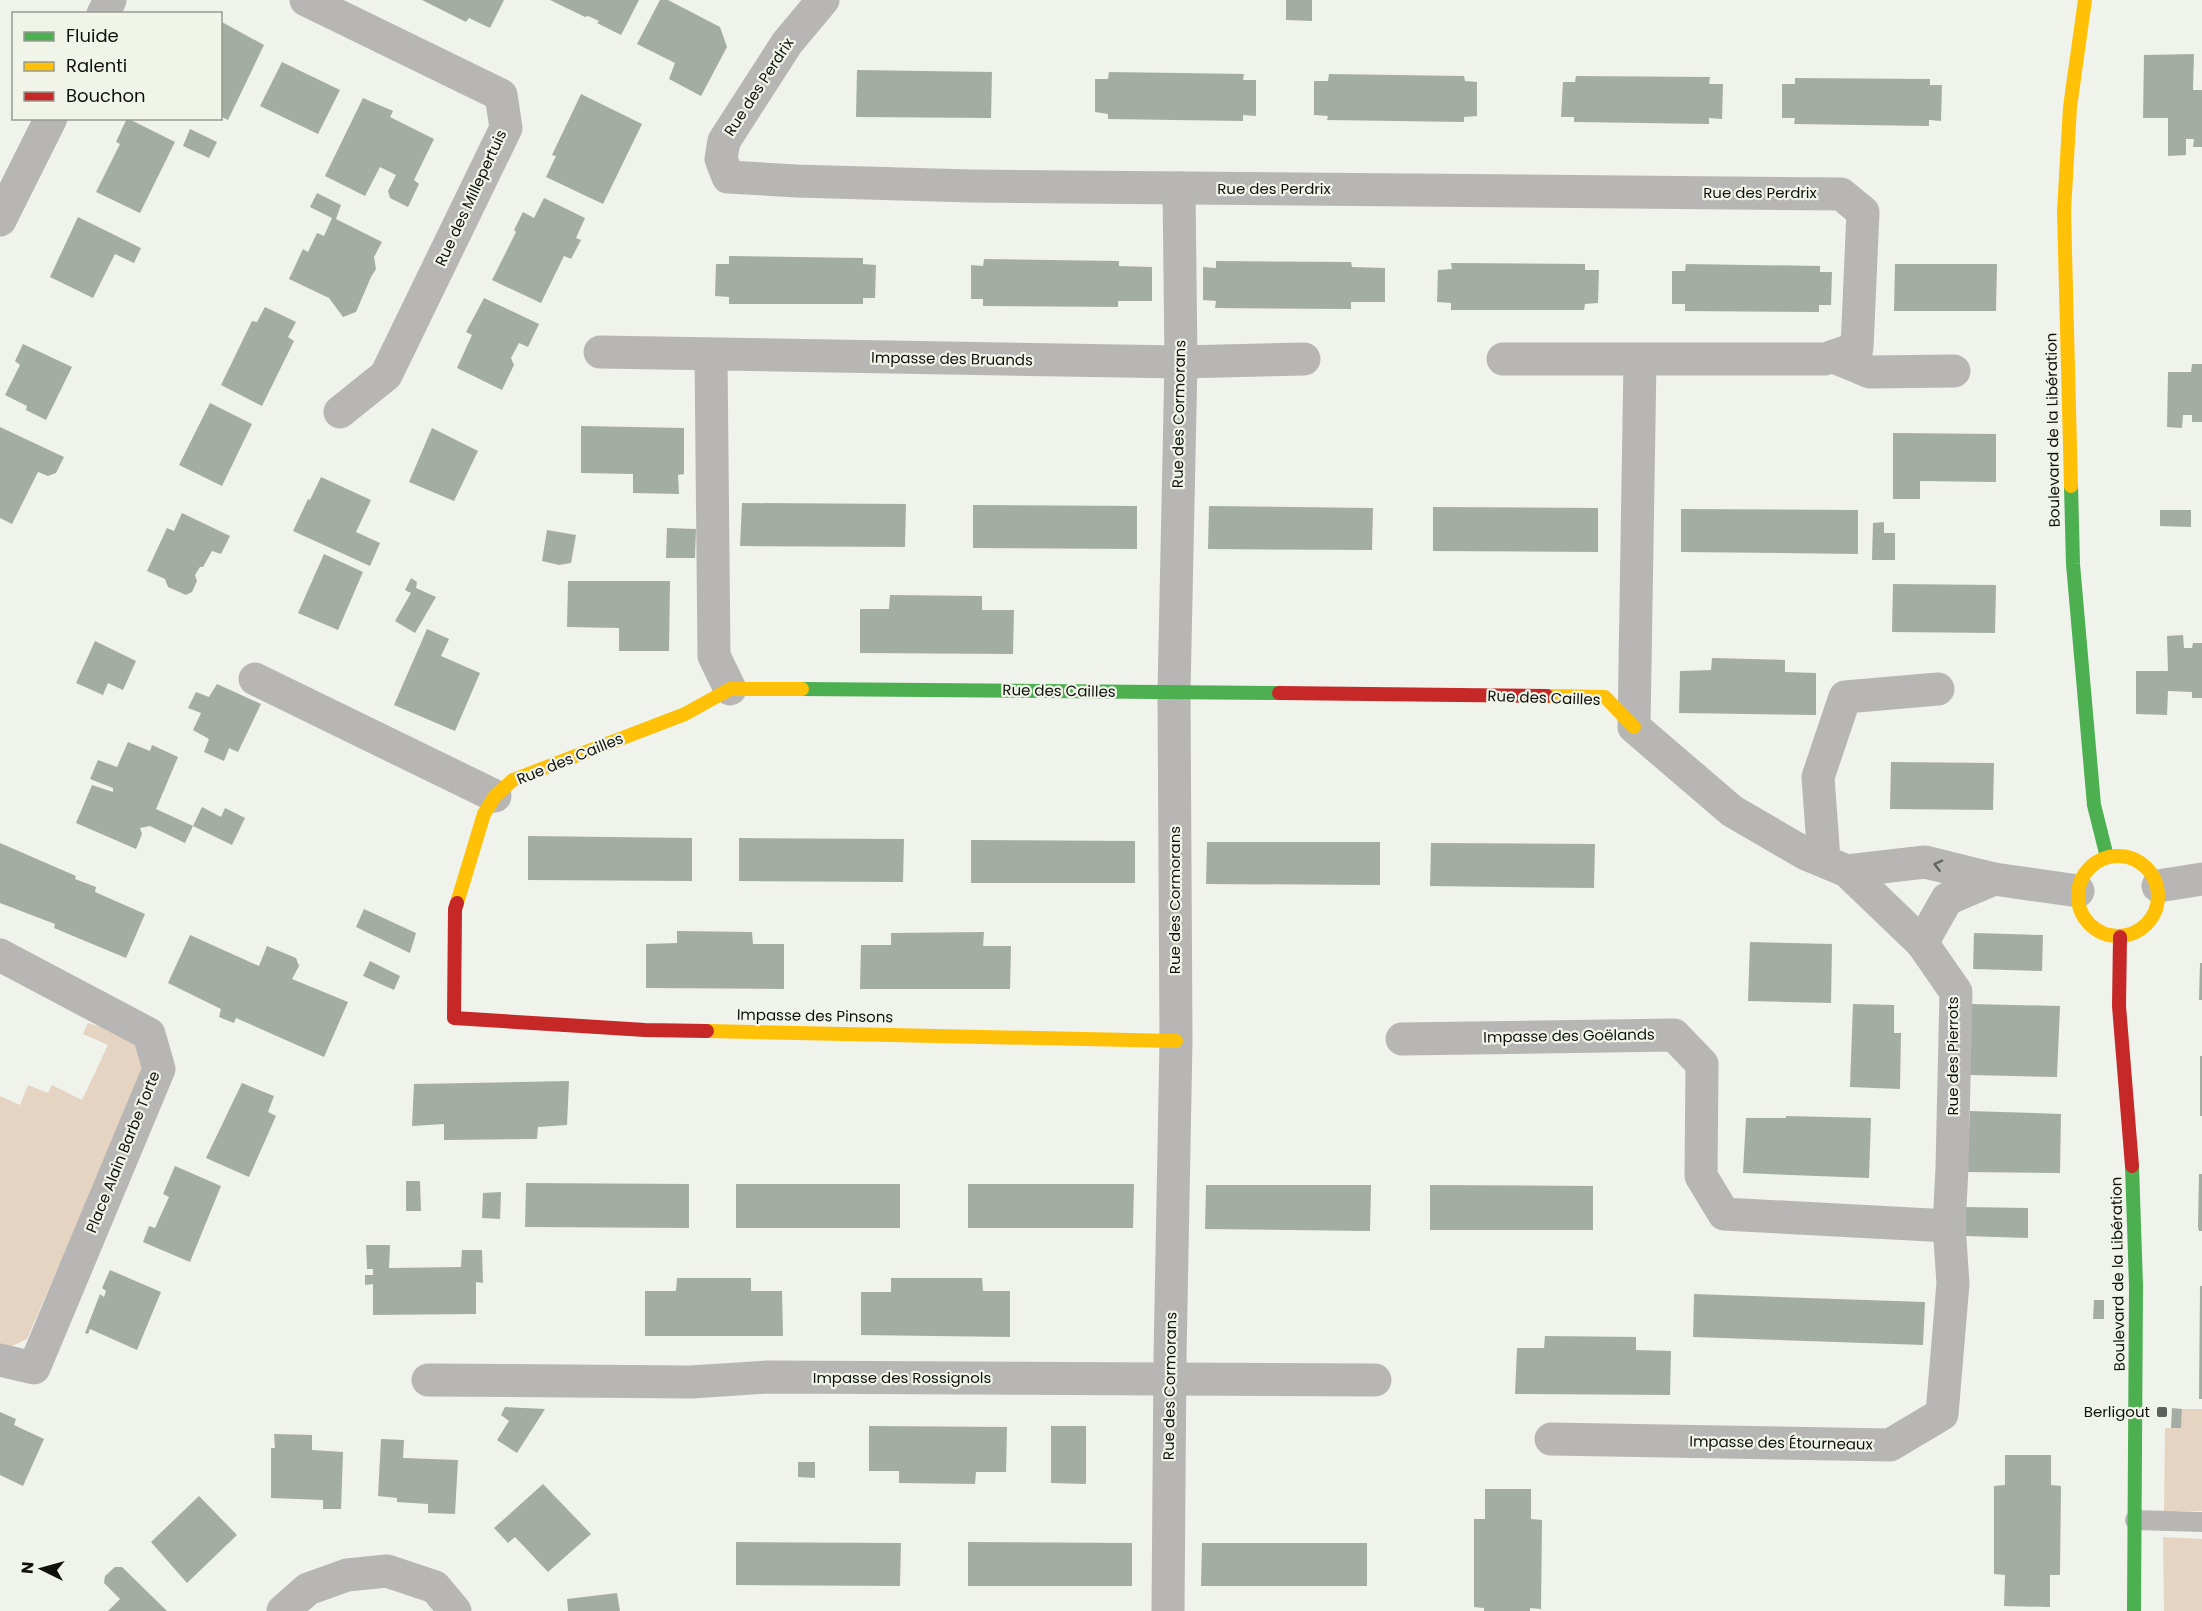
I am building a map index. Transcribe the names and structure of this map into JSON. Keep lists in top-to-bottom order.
{
  "streets": {
    "street": [
      "Rue des Perdrix",
      "Rue des Millepertuis",
      "Impasse des Bruands",
      "Rue des Cormorans",
      "Boulevard de la Libération",
      "Rue des Cailles",
      "Impasse des Pinsons",
      "Impasse des Goëlands",
      "Rue des Pierrots",
      "Place Alain Barbe Torte",
      "Impasse des Rossignols",
      "Impasse des Étourneaux"
    ]
  },
  "crossings": [
    ["Rue des Perdrix", "Rue des Cormorans"],
    ["Impasse des Bruands", "Rue des Cormorans"],
    ["Rue des Cormorans", "Rue des Cailles"],
    ["Rue des Cormorans", "Impasse des Pinsons"],
    ["Rue des Cormorans", "Impasse des Rossignols"],
    ["Rue des Cailles", "Impasse des Pinsons"],
    ["Rue des Cailles", "Rue des Pierrots"],
    ["Impasse des Goëlands", "Rue des Pierrots"],
    ["Rue des Pierrots", "Impasse des Étourneaux"]
  ],
  "places": {
    "transit": ["Berligout"]
  },
  "legend": ["Fluide", "Ralenti", "Bouchon"],
  "north": "left"
}
